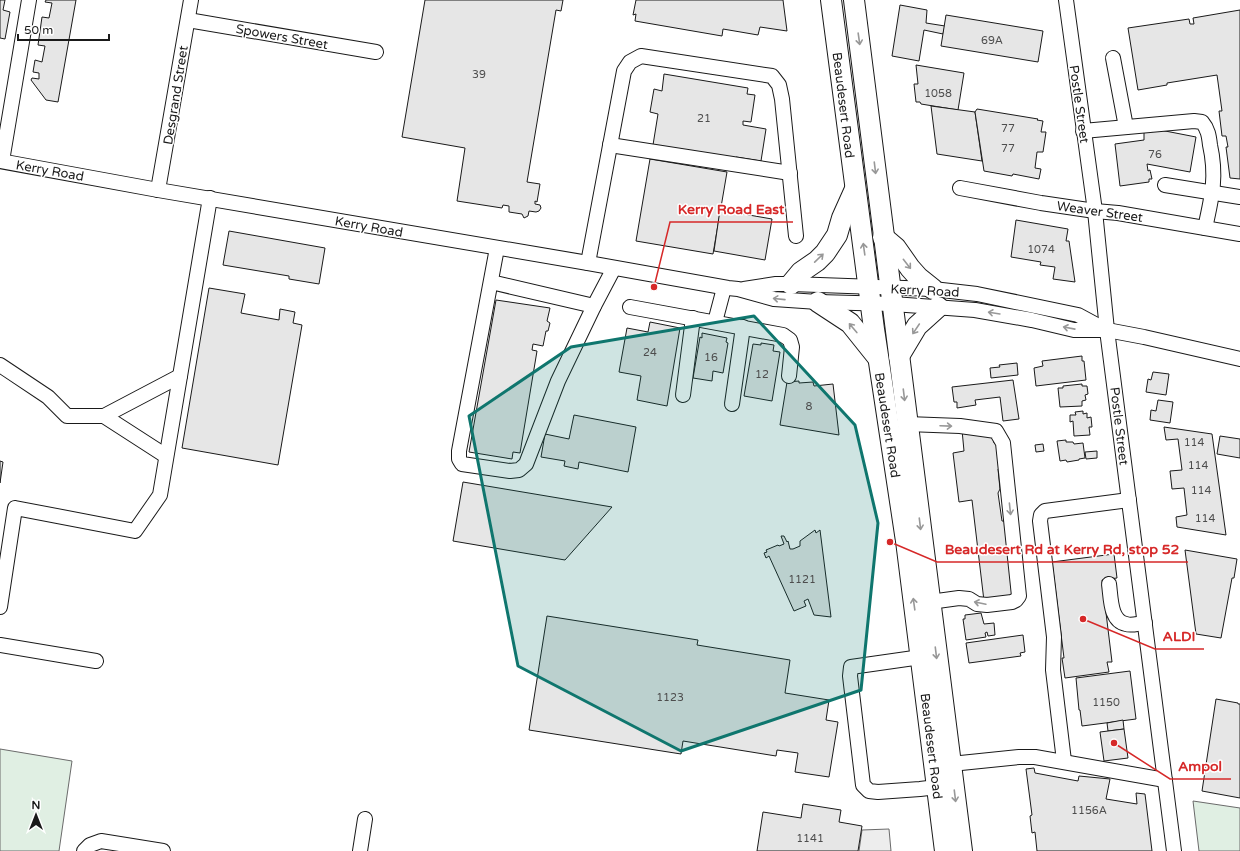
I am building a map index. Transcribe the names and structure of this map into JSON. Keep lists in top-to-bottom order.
{
  "streets": {
    "highway": ["Beaudesert Road"],
    "street": [
      "Spowers Street",
      "Desgrand Street",
      "Postle Street",
      "Kerry Road",
      "Weaver Street"
    ]
  },
  "crossings": [
    ["Spowers Street", "Desgrand Street"],
    ["Desgrand Street", "Kerry Road"],
    ["Postle Street", "Kerry Road"],
    ["Postle Street", "Weaver Street"],
    ["Beaudesert Road", "Kerry Road"]
  ],
  "places": [
    "Kerry Road East",
    "Beaudesert Rd at Kerry Rd, stop 52",
    "ALDI",
    "Ampol"
  ],
  "house_numbers": [
    "69A",
    "39",
    "1058",
    "21",
    "77",
    "77",
    "76",
    "1074",
    "24",
    "16",
    "12",
    "8",
    "114",
    "114",
    "114",
    "114",
    "1121",
    "1123",
    "1150",
    "1156A",
    "1141"
  ],
  "scale_bar": "50 m",
  "north": "top"
}
